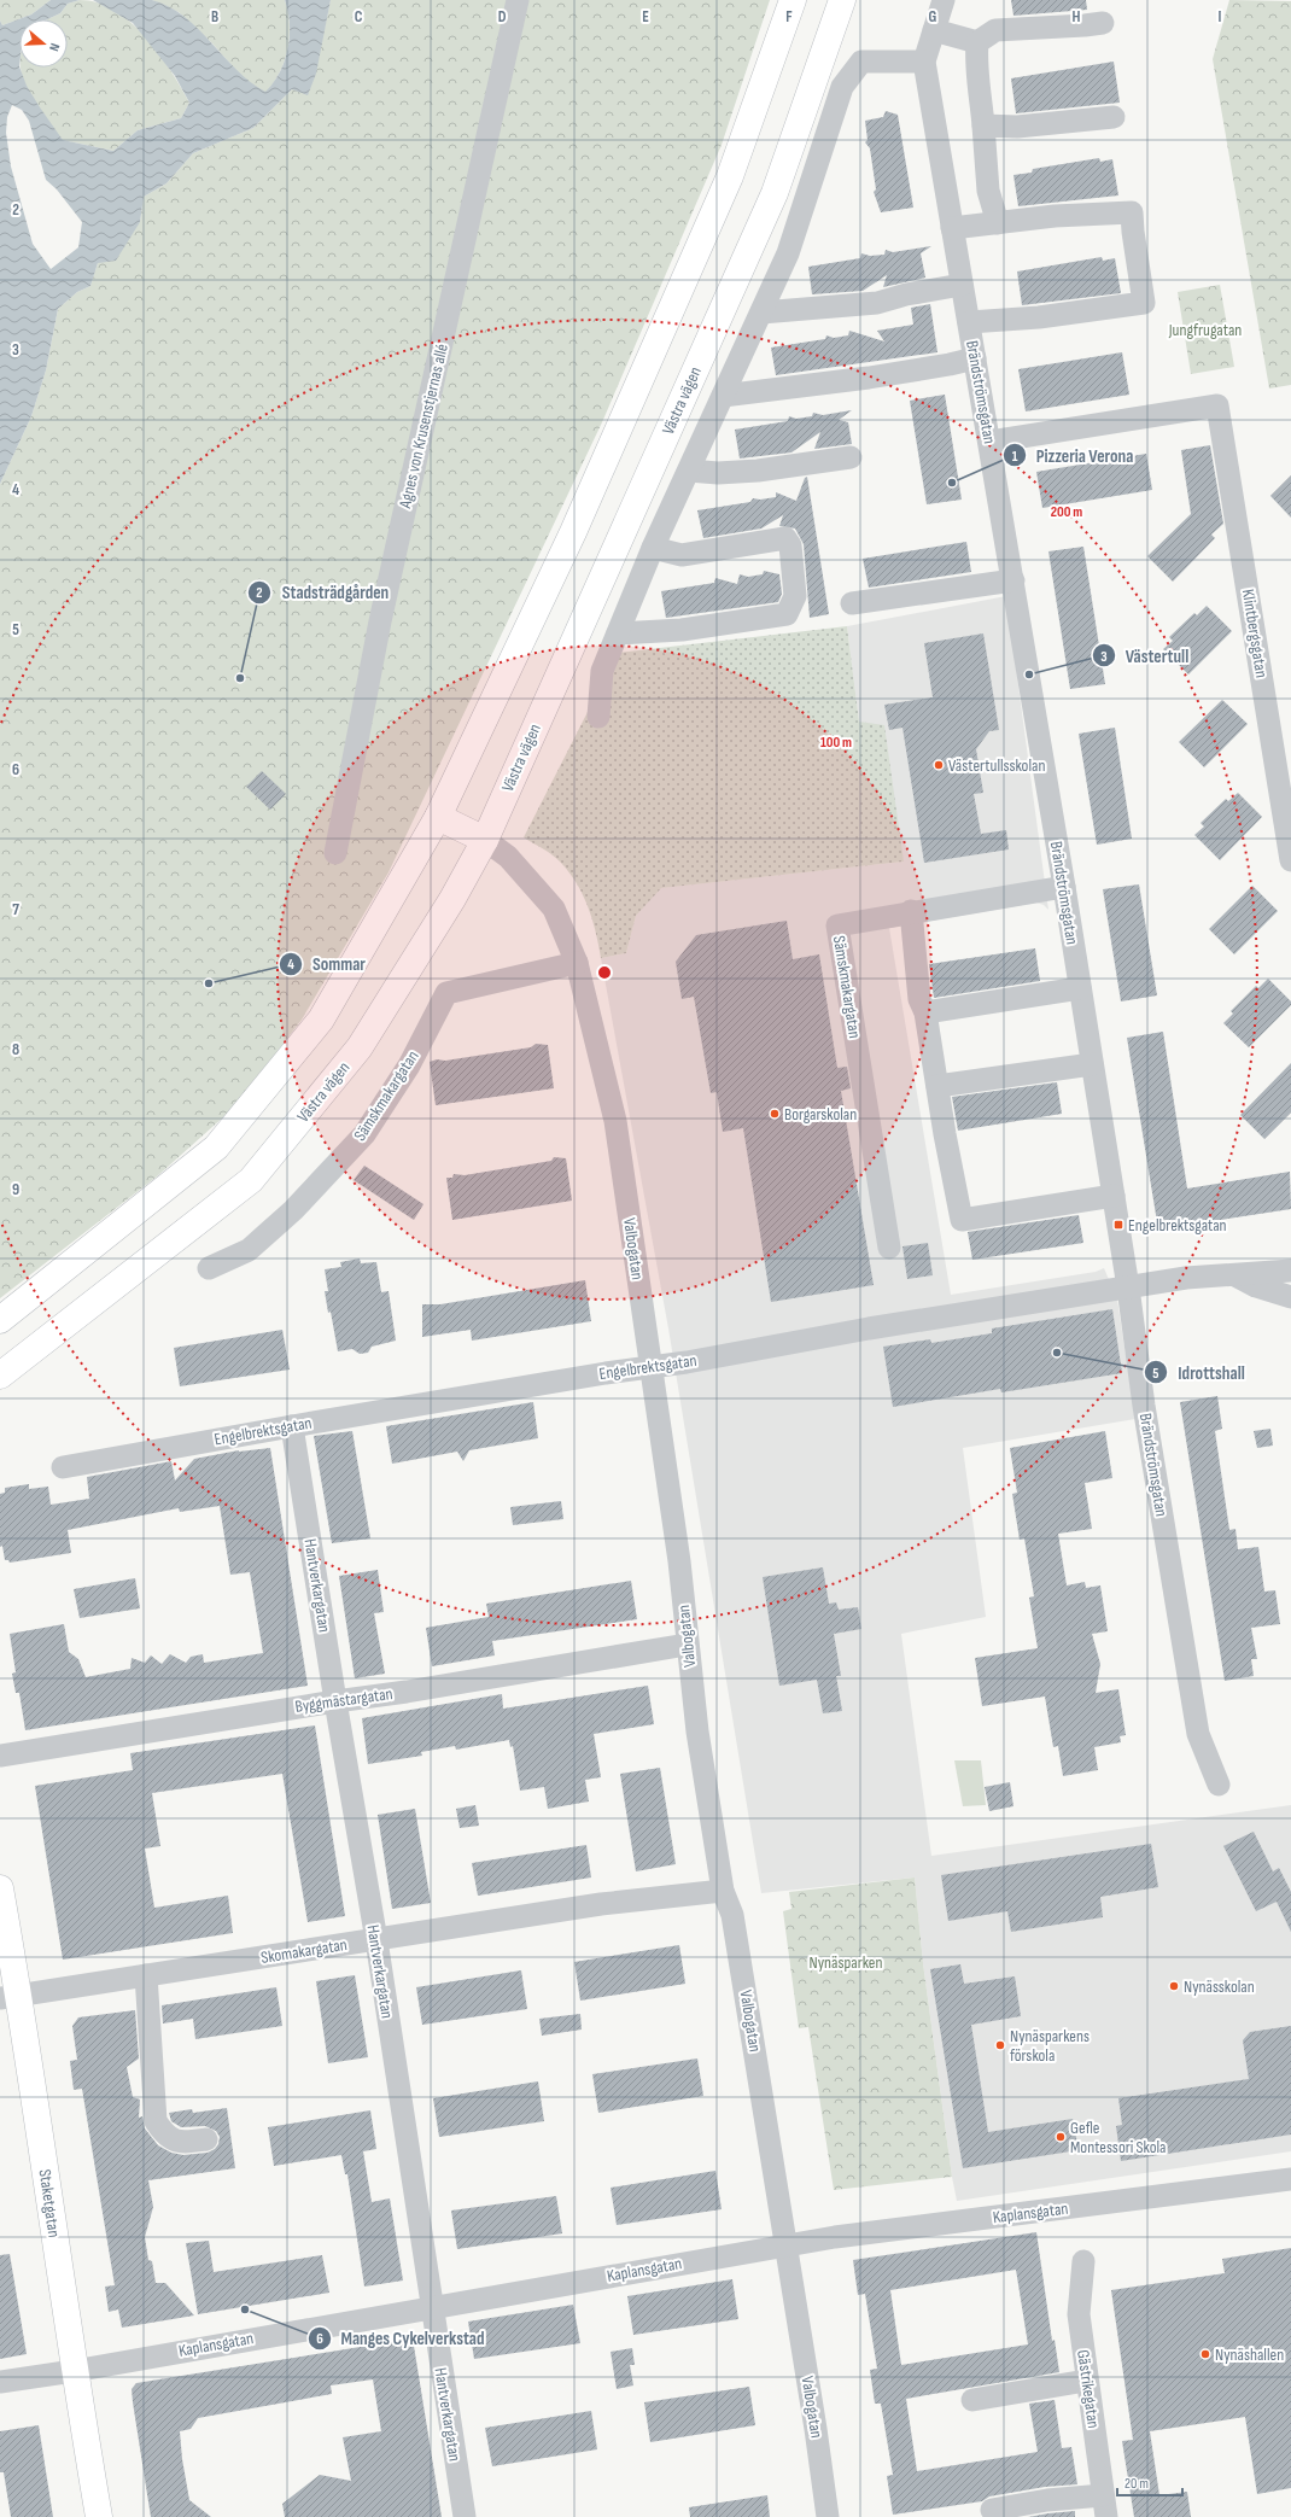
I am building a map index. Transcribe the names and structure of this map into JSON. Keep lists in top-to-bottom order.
{
  "streets": {
    "main road": ["Västra vägen", "Valbogatan", "Staketgatan"],
    "street": [
      "Brändströmsgatan",
      "Agnes von Krusenstjernas allé",
      "Klintbergsgatan",
      "Sämskmakargatan",
      "Engelbrektsgatan",
      "Hantverkargatan",
      "Byggmästargatan",
      "Skomakargatan",
      "Kaplansgatan",
      "Gästrikegatan"
    ]
  },
  "crossings": [
    ["Brändströmsgatan", "Västra vägen"],
    ["Brändströmsgatan", "Klintbergsgatan"],
    ["Brändströmsgatan", "Sämskmakargatan"],
    ["Brändströmsgatan", "Engelbrektsgatan"],
    ["Västra vägen", "Valbogatan"],
    ["Sämskmakargatan", "Valbogatan"],
    ["Valbogatan", "Engelbrektsgatan"],
    ["Valbogatan", "Byggmästargatan"],
    ["Valbogatan", "Skomakargatan"],
    ["Valbogatan", "Kaplansgatan"],
    ["Engelbrektsgatan", "Hantverkargatan"],
    ["Hantverkargatan", "Byggmästargatan"],
    ["Hantverkargatan", "Skomakargatan"],
    ["Hantverkargatan", "Kaplansgatan"],
    ["Skomakargatan", "Staketgatan"],
    ["Staketgatan", "Kaplansgatan"]
  ],
  "parks": ["Jungfrugatan", "Nynäsparken"],
  "places": {
    "other": [
      "Pizzeria Verona",
      "Västertull",
      "Stadsträdgården",
      "Västertullsskolan",
      "Sommar",
      "Borgarskolan",
      "Idrottshall",
      "Nynässkolan",
      "Nynäsparkens förskola",
      "Gefle Montessori Skola",
      "Manges Cykelverkstad",
      "Nynäshallen"
    ],
    "transit": ["Engelbrektsgatan"]
  },
  "scale_bar": "20 m",
  "north": "right",
  "grid": {
    "columns": [
      "B",
      "C",
      "D",
      "E",
      "F",
      "G",
      "H",
      "I"
    ],
    "rows": [
      "2",
      "3",
      "4",
      "5",
      "6",
      "7",
      "8",
      "9"
    ]
  },
  "rings": ["200 m", "100 m"]
}
